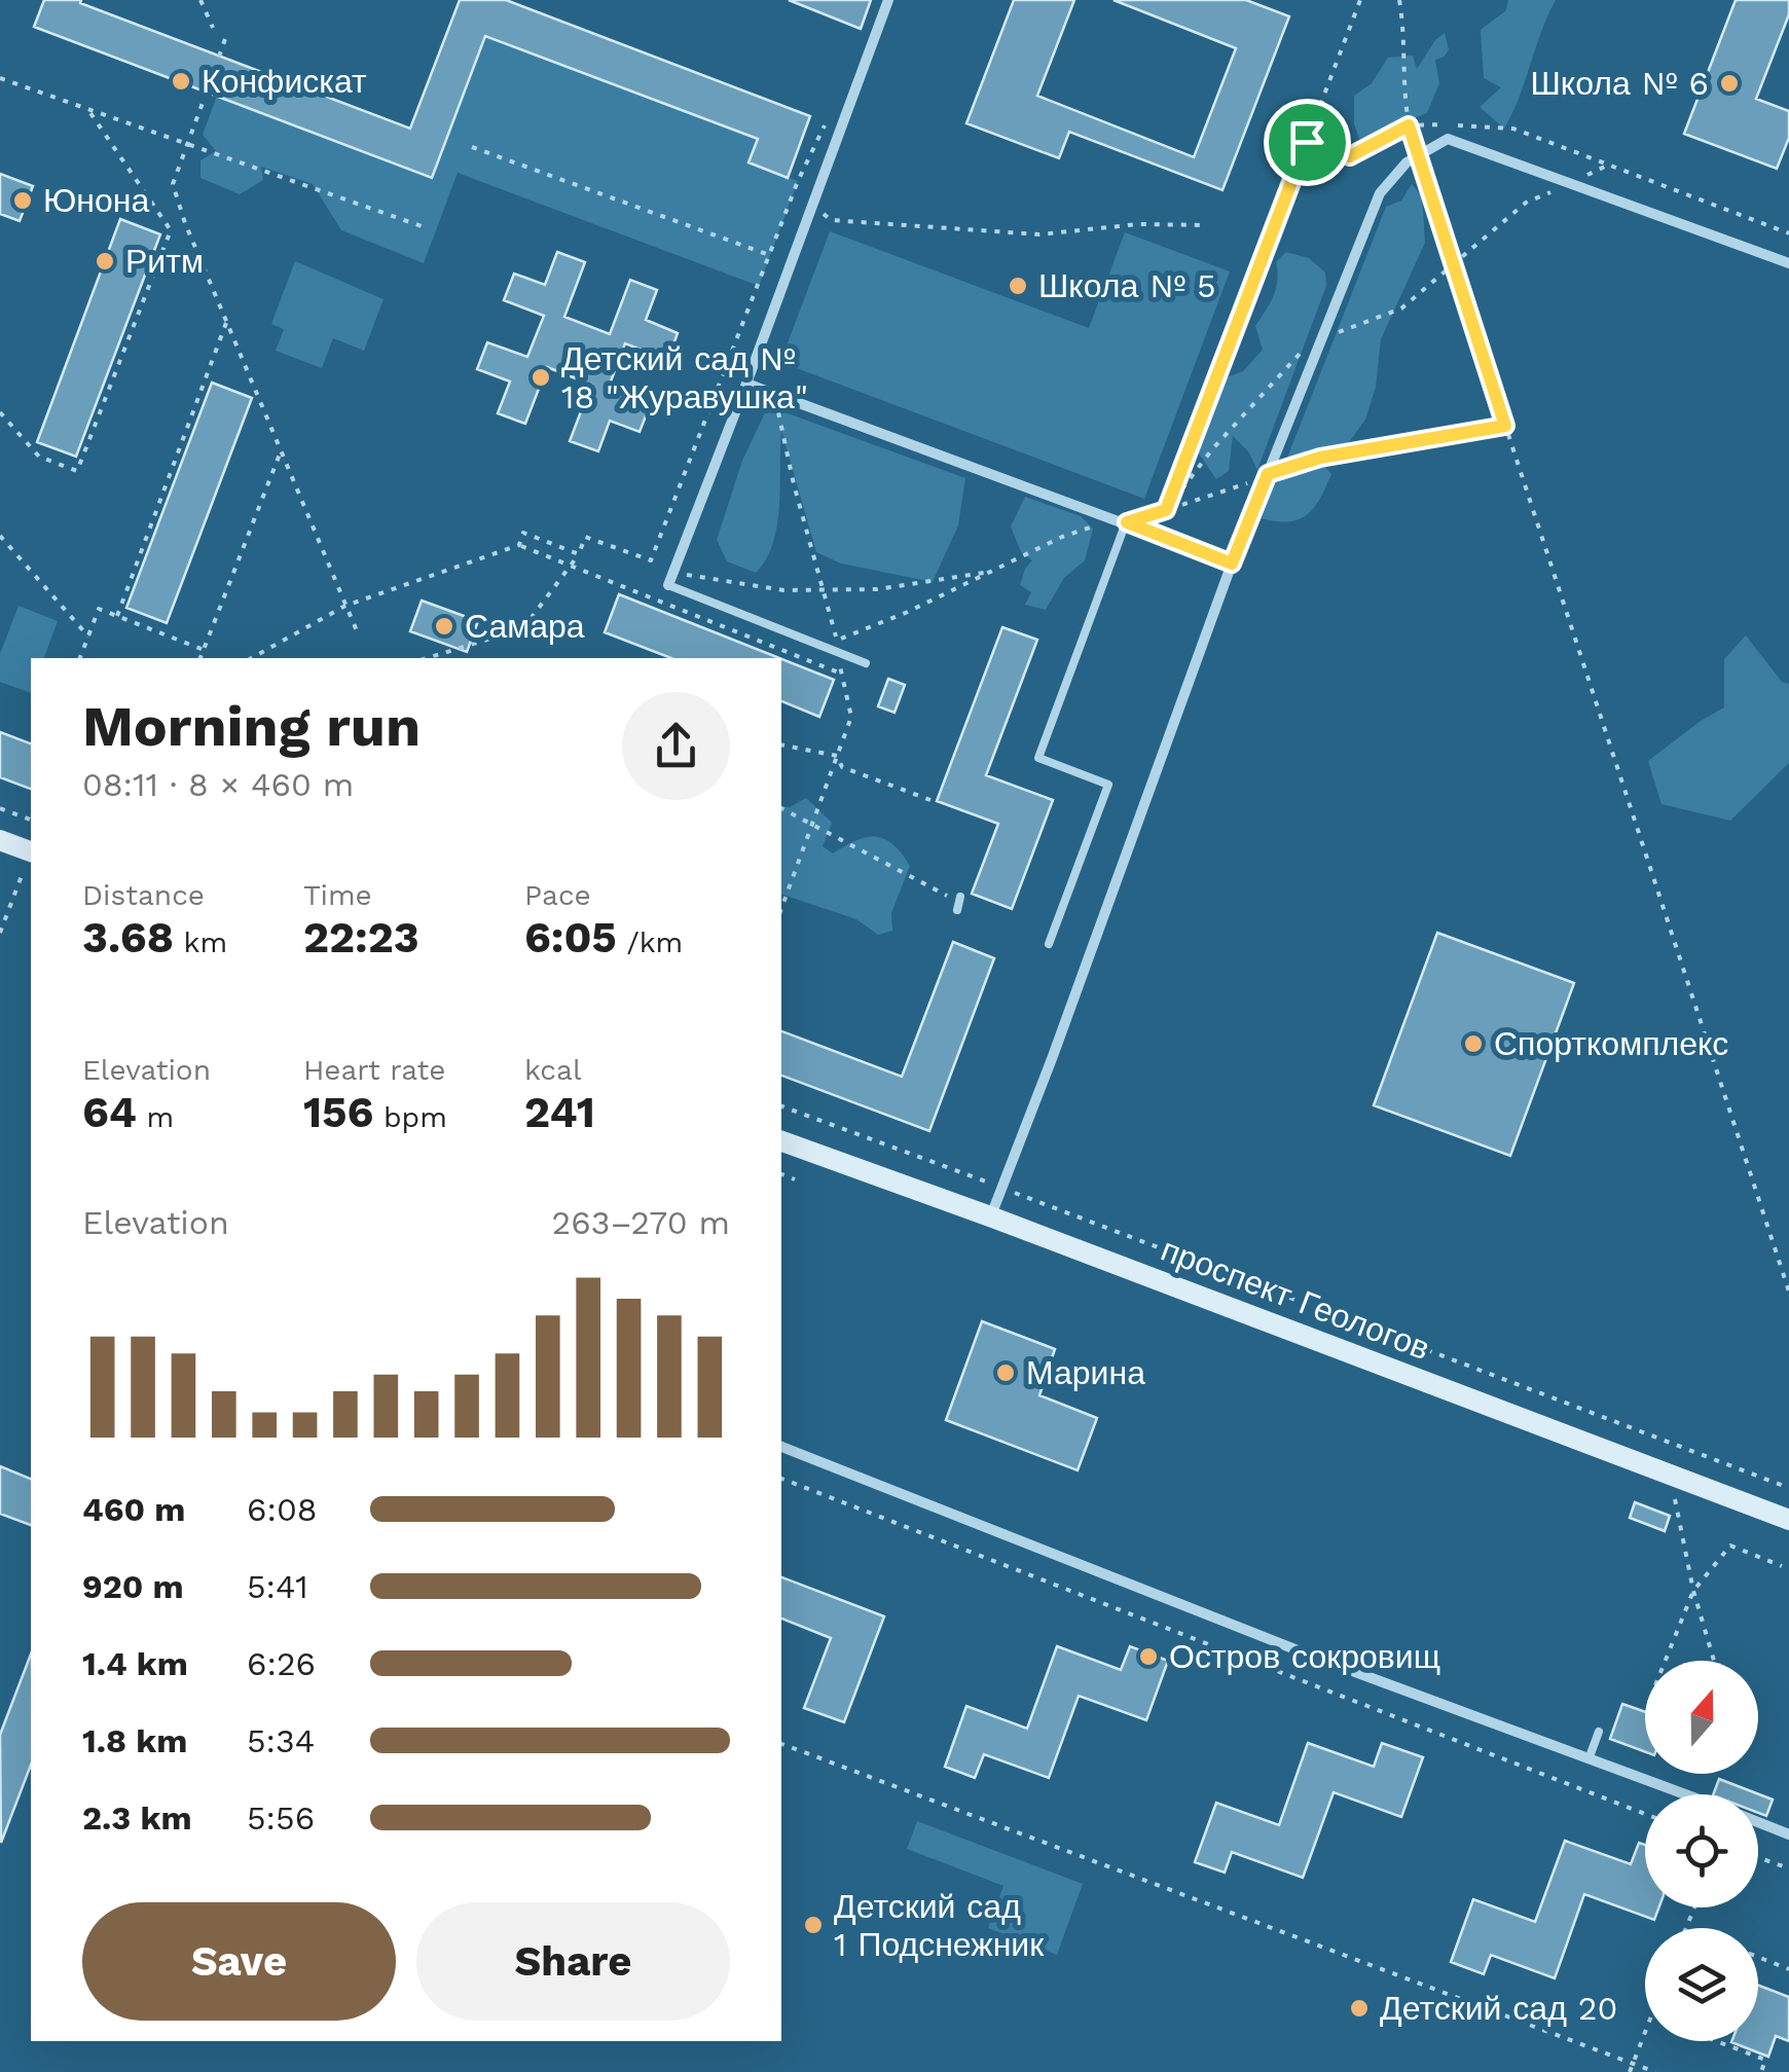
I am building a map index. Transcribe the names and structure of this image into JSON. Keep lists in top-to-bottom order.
{
  "streets": {
    "street": ["проспект Геологов"]
  },
  "places": [
    "Конфискат",
    "Школа № 6",
    "Юнона",
    "Ритм",
    "Школа № 5",
    "Детский сад № 18 \"Журавушка\"",
    "Самара",
    "Спорткомплекс",
    "Марина",
    "Остров сокровищ",
    "Детский сад 1 Подснежник",
    "Детский сад 20"
  ],
  "north": "top",
  "page": {
    "heading": ["Morning run", "08:11 · 8 × 460 m"],
    "stats": [
      ["Distance", "3.68 km"],
      ["Time", "22:23"],
      ["Pace", "6:05 /km"],
      ["Elevation", "64 m"],
      ["Heart rate", "156 bpm"],
      ["kcal", "241"]
    ],
    "chart": ["Elevation", "263–270 m"],
    "list": [
      {
        "name": "460 m",
        "note": "6:08"
      },
      {
        "name": "920 m",
        "note": "5:41"
      },
      {
        "name": "1.4 km",
        "note": "6:26"
      },
      {
        "name": "1.8 km",
        "note": "5:34"
      },
      {
        "name": "2.3 km",
        "note": "5:56"
      }
    ],
    "buttons": ["Save", "Share"]
  }
}
